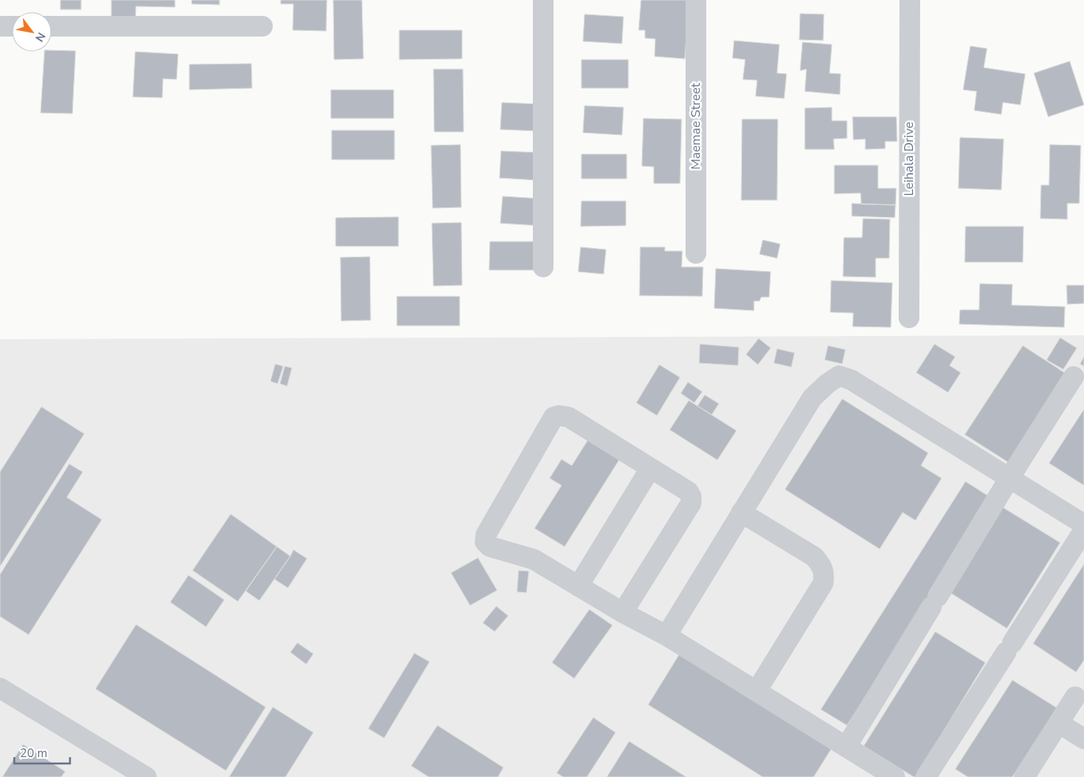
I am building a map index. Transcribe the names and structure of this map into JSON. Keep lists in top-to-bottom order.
{
  "streets": {
    "street": ["Maemae Street", "Leihala Drive"]
  },
  "scale_bar": "20 m",
  "north": "bottom right"
}
